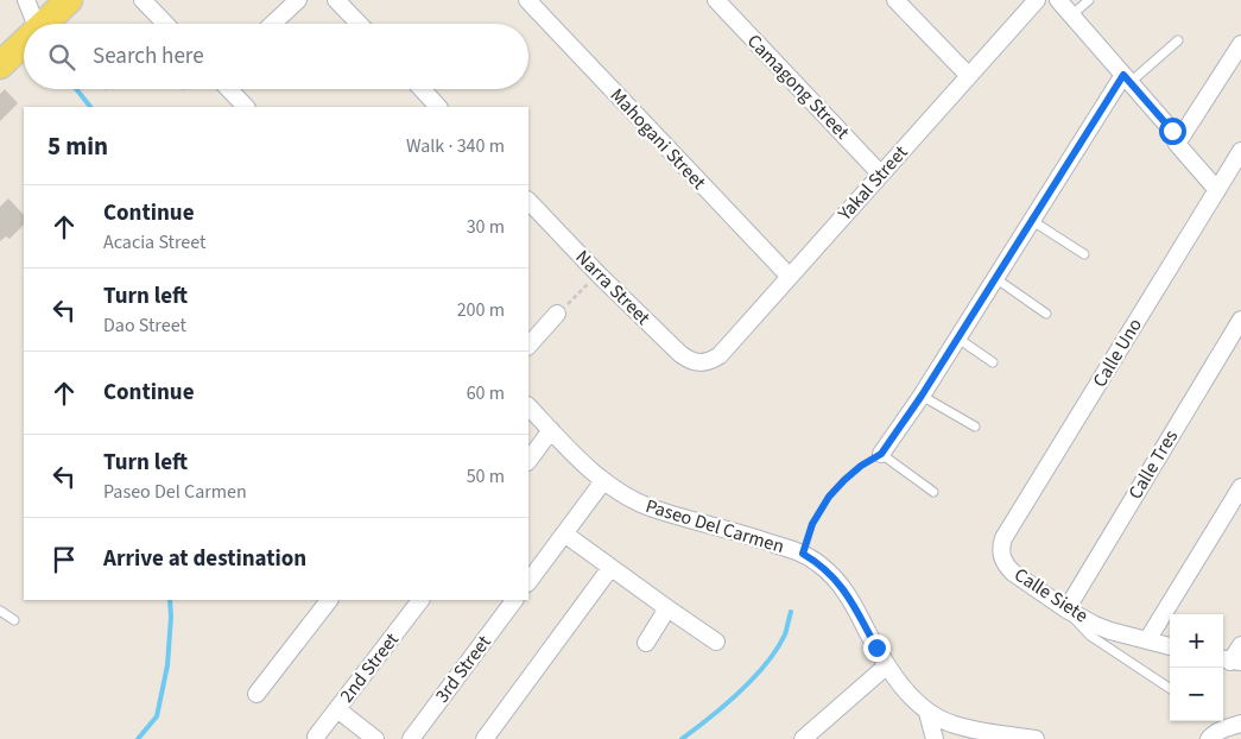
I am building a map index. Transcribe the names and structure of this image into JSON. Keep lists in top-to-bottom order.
{
  "streets": {
    "street": [
      "Camagong Street",
      "Mahogani Street",
      "Yakal Street",
      "Narra Street",
      "Calle Uno",
      "Calle Tres",
      "Paseo Del Carmen",
      "Calle Siete",
      "2nd Street",
      "3rd Street"
    ]
  },
  "crossings": [
    ["Camagong Street", "Yakal Street"],
    ["Mahogani Street", "Yakal Street"],
    ["Yakal Street", "Narra Street"],
    ["Calle Uno", "Calle Siete"],
    ["Calle Tres", "Calle Siete"]
  ],
  "page": {
    "search": "Search here",
    "heading": ["5 min", "Walk · 340 m"],
    "list": [
      ["Continue", "Acacia Street", "30 m"],
      ["Turn left", "Dao Street", "200 m"],
      ["Continue", "60 m"],
      ["Turn left", "Paseo Del Carmen", "50 m"],
      "Arrive at destination"
    ],
    "map_buttons": ["+", "−"]
  }
}
